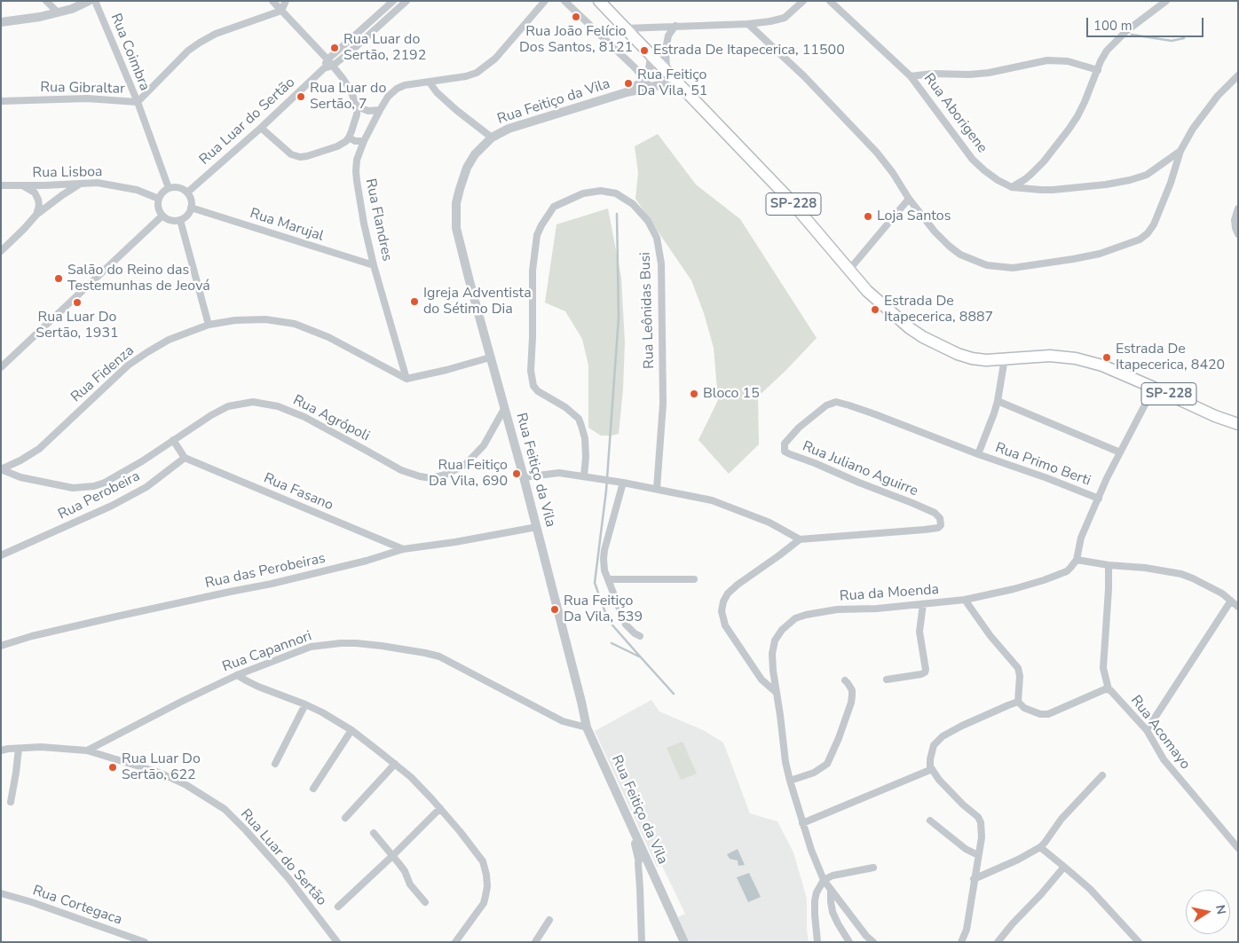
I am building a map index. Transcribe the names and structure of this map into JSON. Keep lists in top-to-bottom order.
{
  "streets": {
    "main road": ["SP-228"],
    "street": [
      "Rua Coimbra",
      "Rua Gibraltar",
      "Rua Feitiço da Vila",
      "Rua Aborigene",
      "Rua Luar do Sertão",
      "Rua Lisboa",
      "Rua Flandres",
      "Rua Marujal",
      "Rua Leônidas Busi",
      "Rua Fidenza",
      "Rua Agrópoli",
      "Rua Primo Berti",
      "Rua Juliano Aguirre",
      "Rua Fasano",
      "Rua Perobeira",
      "Rua das Perobeiras",
      "Rua da Moenda",
      "Rua Capannori",
      "Rua Acomayo",
      "Rua Cortegaca"
    ]
  },
  "crossings": [
    ["Rua Coimbra", "Rua Gibraltar"],
    ["Rua Coimbra", "Rua Luar do Sertão"],
    ["Rua Coimbra", "Rua Lisboa"],
    ["Rua Coimbra", "Rua Marujal"],
    ["Rua Feitiço da Vila", "SP-228"],
    ["Rua Feitiço da Vila", "Rua Agrópoli"],
    ["Rua Feitiço da Vila", "Rua das Perobeiras"],
    ["Rua Feitiço da Vila", "Rua Capannori"],
    ["Rua Luar do Sertão", "Rua Lisboa"],
    ["Rua Luar do Sertão", "Rua Marujal"],
    ["Rua Luar do Sertão", "Rua Capannori"],
    ["Rua Lisboa", "Rua Marujal"],
    ["Rua Flandres", "Rua Marujal"],
    ["Rua Flandres", "Rua Fidenza"],
    ["Rua Fidenza", "Rua Agrópoli"],
    ["Rua Primo Berti", "Rua Juliano Aguirre"],
    ["Rua Fasano", "Rua Perobeira"],
    ["Rua Fasano", "Rua das Perobeiras"]
  ],
  "places": [
    "Rua João Felício Dos Santos, 8121",
    "Rua Luar do Sertão, 2192",
    "Estrada De Itapecerica, 11500",
    "Rua Feitiço Da Vila, 51",
    "Rua Luar do Sertão, 7",
    "Loja Santos",
    "Salão do Reino das Testemunhas de Jeová",
    "Igreja Adventista do Sétimo Dia",
    "Rua Luar Do Sertão, 1931",
    "Estrada De Itapecerica, 8887",
    "Estrada De Itapecerica, 8420",
    "Bloco 15",
    "Rua Feitiço Da Vila, 690",
    "Rua Feitiço Da Vila, 539",
    "Rua Luar Do Sertão, 622"
  ],
  "scale_bar": "100 m",
  "north": "right"
}
